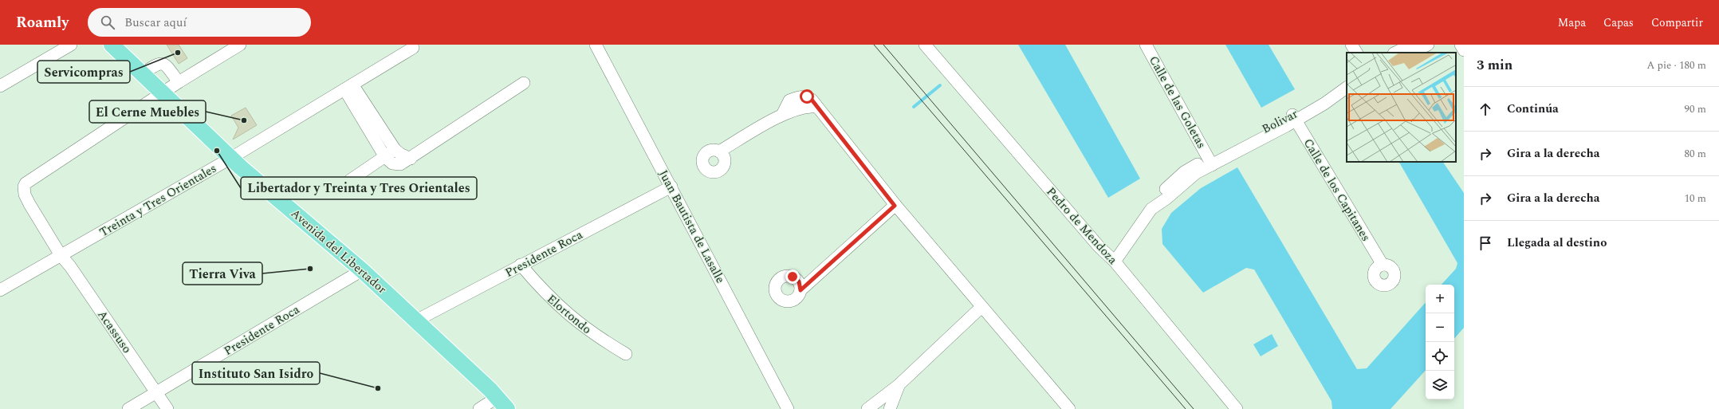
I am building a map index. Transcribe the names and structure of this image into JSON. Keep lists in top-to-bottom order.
{
  "streets": {
    "main road": ["Avenida del Libertador"],
    "street": [
      "Calle de las Goletas",
      "Bolivar",
      "Calle de los Capitanes",
      "Treinta y Tres Orientales",
      "Pedro de Mendoza",
      "Juan Bautista de Lasalle",
      "Presidente Roca",
      "Elortondo",
      "Acassuso"
    ]
  },
  "crossings": [
    ["Calle de las Goletas", "Bolivar"],
    ["Bolivar", "Calle de los Capitanes"],
    ["Bolivar", "Pedro de Mendoza"],
    ["Treinta y Tres Orientales", "Avenida del Libertador"],
    ["Treinta y Tres Orientales", "Acassuso"],
    ["Juan Bautista de Lasalle", "Presidente Roca"],
    ["Avenida del Libertador", "Presidente Roca"],
    ["Avenida del Libertador", "Acassuso"],
    ["Presidente Roca", "Elortondo"],
    ["Presidente Roca", "Acassuso"]
  ],
  "places": [
    "Servicompras",
    "El Cerne Muebles",
    "Libertador y Treinta y Tres Orientales",
    "Tierra Viva",
    "Instituto San Isidro"
  ],
  "page": {
    "header": "Roamly",
    "search": "Buscar aquí",
    "nav": ["Mapa", "Capas", "Compartir"],
    "heading": ["3 min", "A pie · 180 m"],
    "list": [
      ["Continúa", "90 m"],
      ["Gira a la derecha", "80 m"],
      ["Gira a la derecha", "10 m"],
      "Llegada al destino"
    ],
    "map_buttons": ["+", "−"]
  }
}
